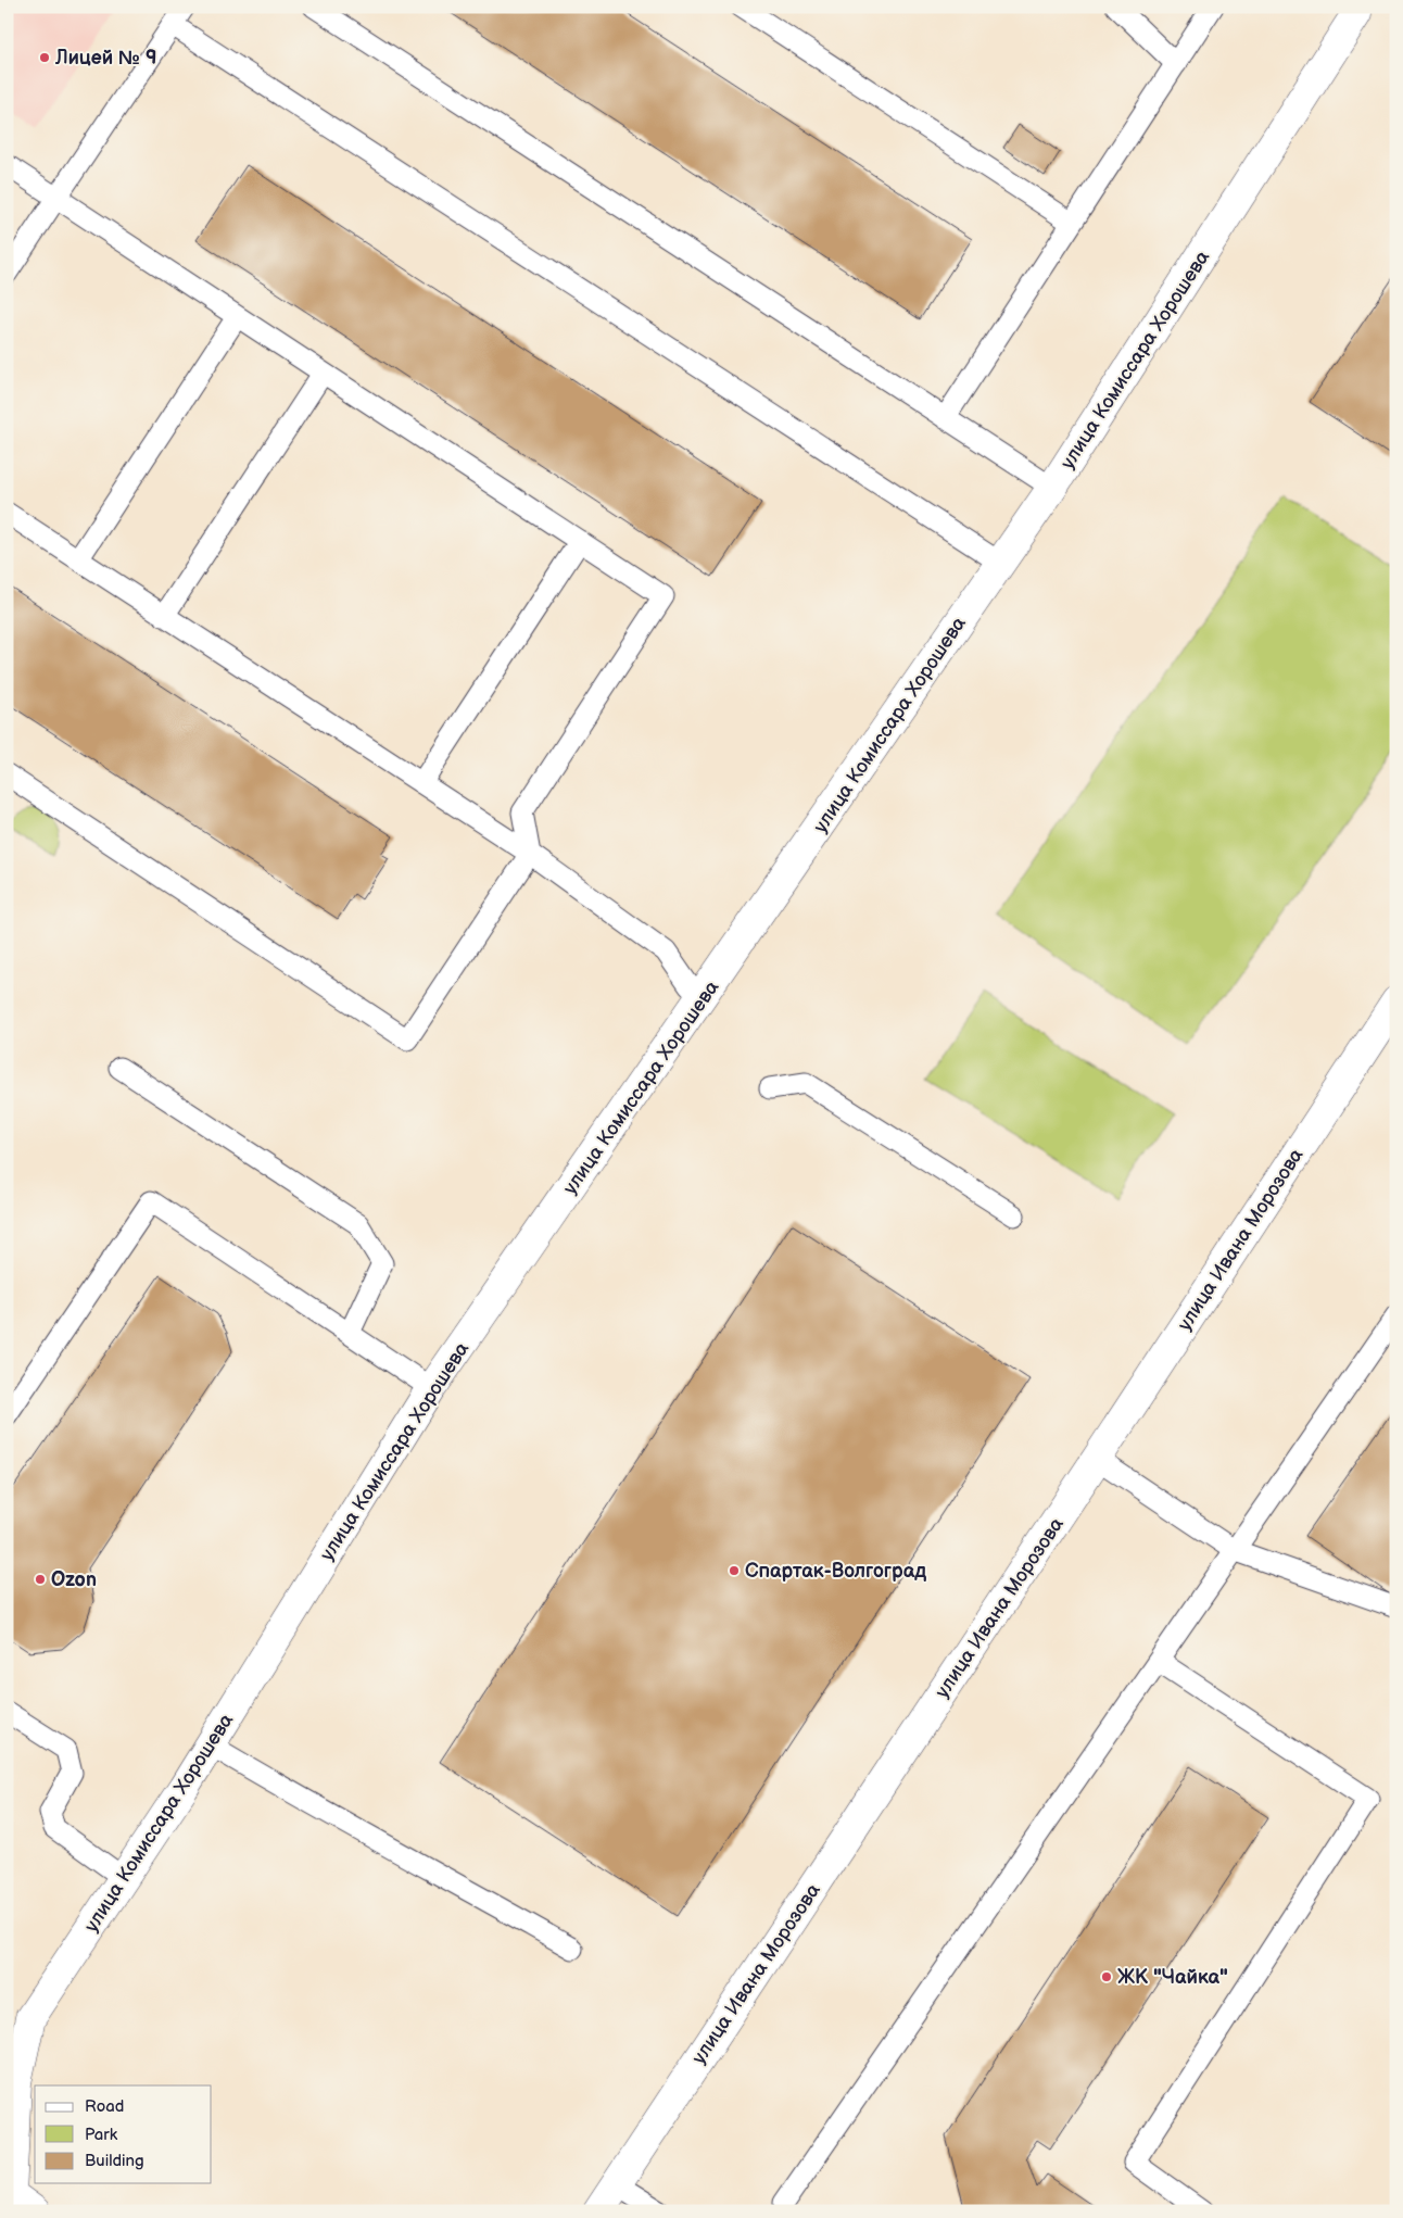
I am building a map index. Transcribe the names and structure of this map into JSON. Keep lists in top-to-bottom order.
{
  "streets": {
    "street": ["улица Комиссара Хорошева", "улица Ивана Морозова"]
  },
  "places": [
    "Лицей № 9",
    "Спартак-Волгоград",
    "Ozon",
    "ЖК \"Чайка\""
  ],
  "legend": ["Road", "Park", "Building"]
}
